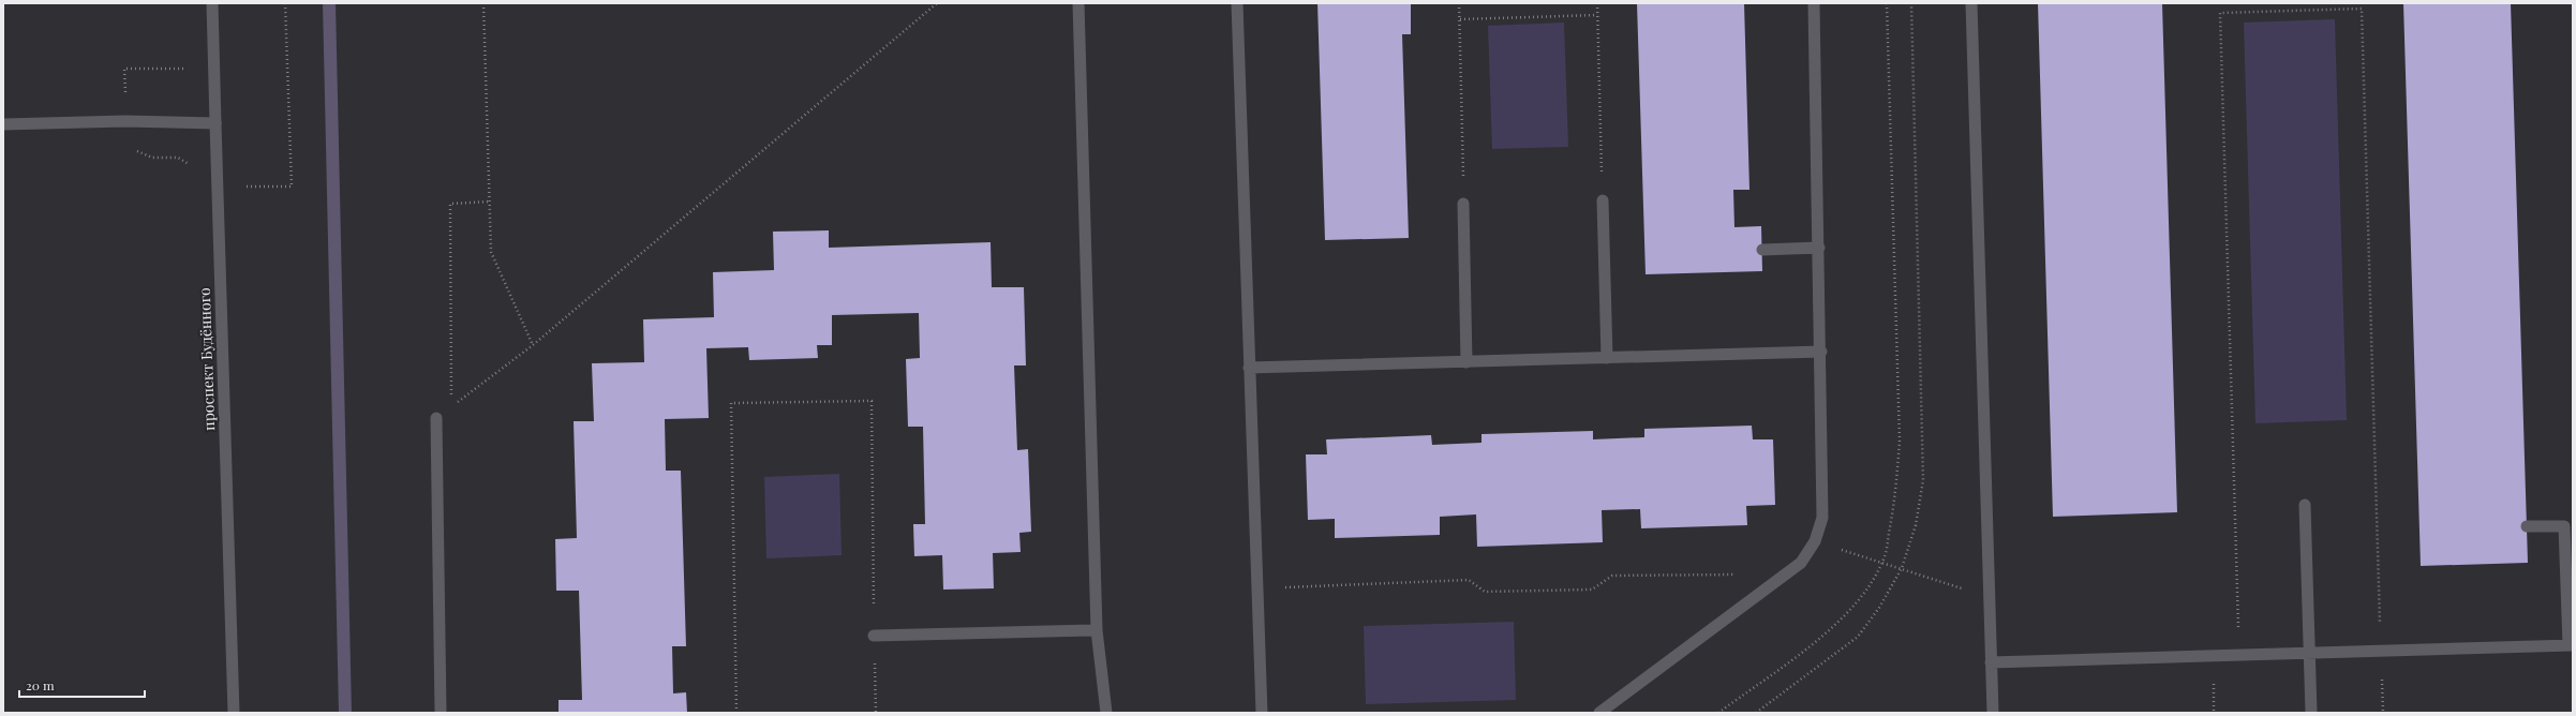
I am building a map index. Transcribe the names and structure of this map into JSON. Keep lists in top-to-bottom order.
{
  "streets": {
    "street": ["проспект Будённого"]
  },
  "scale_bar": "20 m"
}
